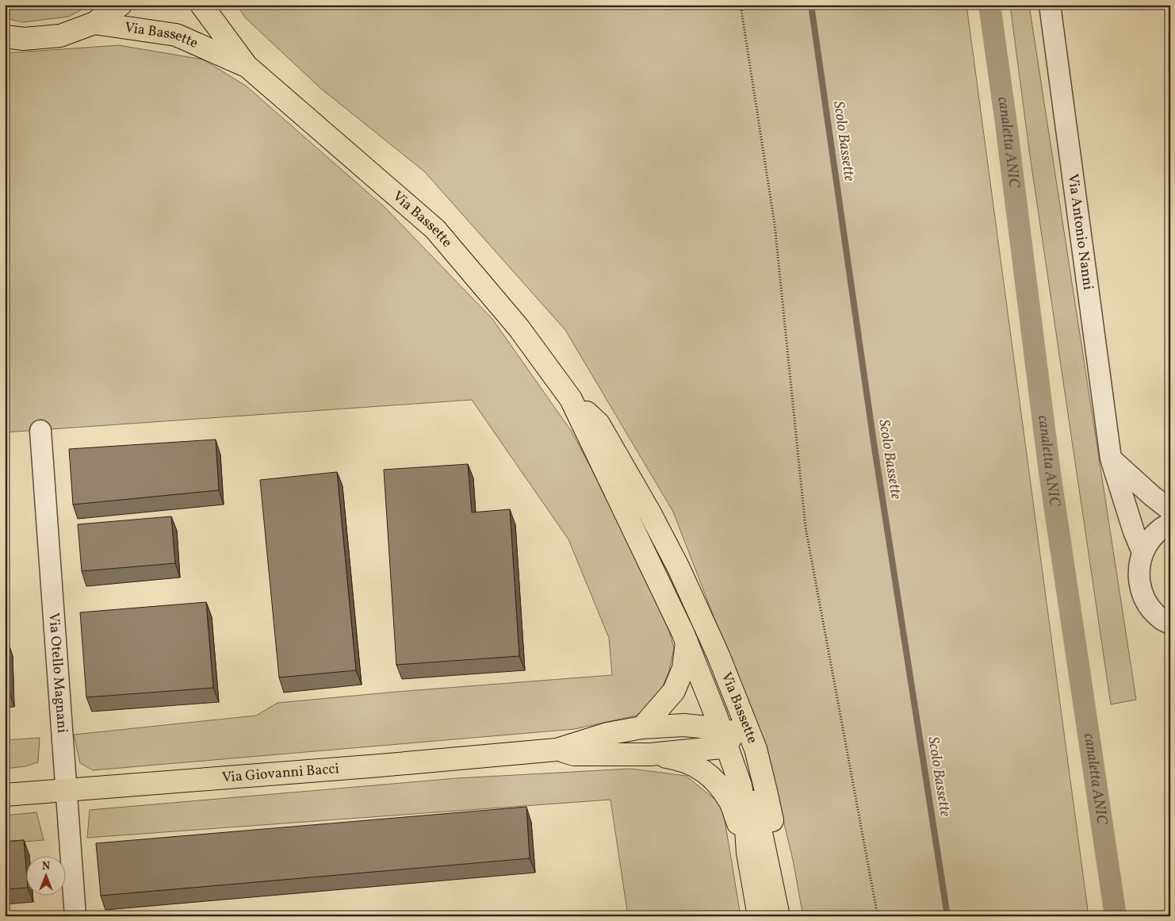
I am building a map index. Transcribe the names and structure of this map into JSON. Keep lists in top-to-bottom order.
{
  "streets": {
    "main road": ["Via Bassette", "Via Giovanni Bacci"],
    "street": ["Via Antonio Nanni", "Via Otello Magnani"]
  },
  "crossings": [
    ["Via Bassette", "Via Giovanni Bacci"],
    ["Via Otello Magnani", "Via Giovanni Bacci"]
  ],
  "water": ["Scolo Bassette", "canaletta ANIC"],
  "north": "top"
}
